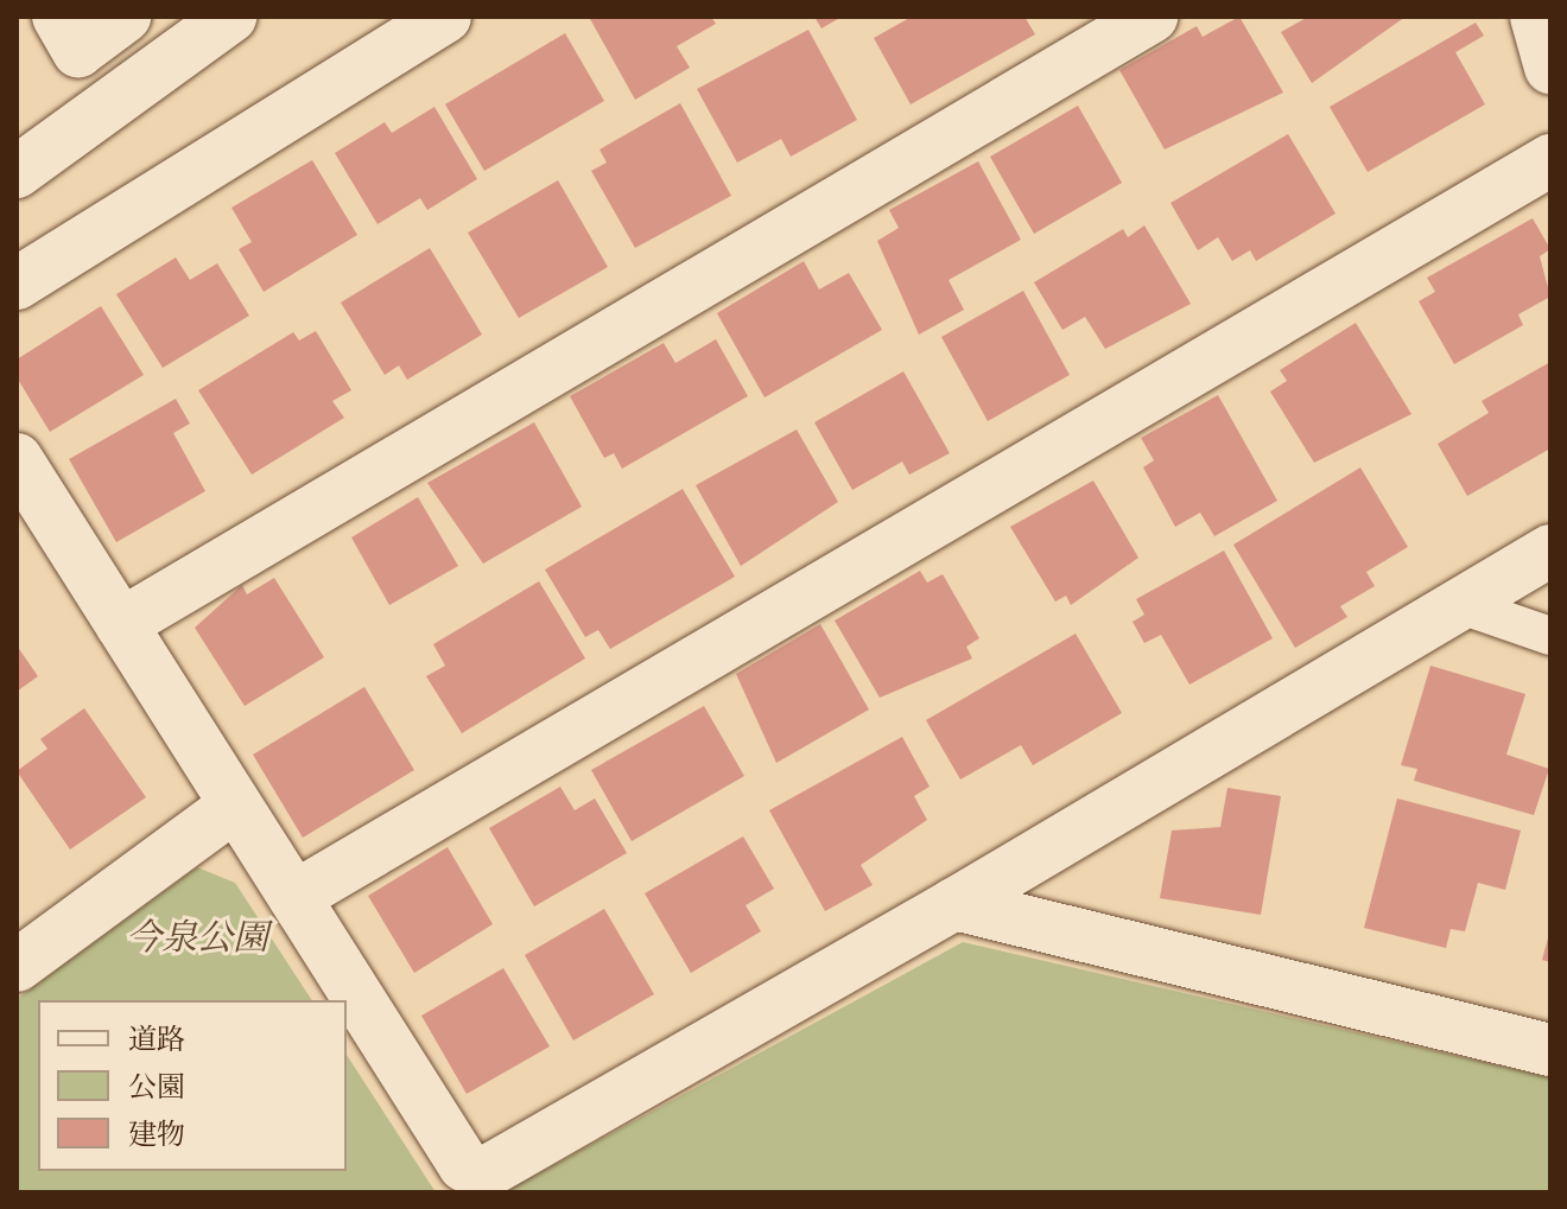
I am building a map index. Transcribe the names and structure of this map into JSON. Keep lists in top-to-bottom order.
{
  "parks": ["今泉公園"],
  "legend": ["道路", "公園", "建物"]
}
